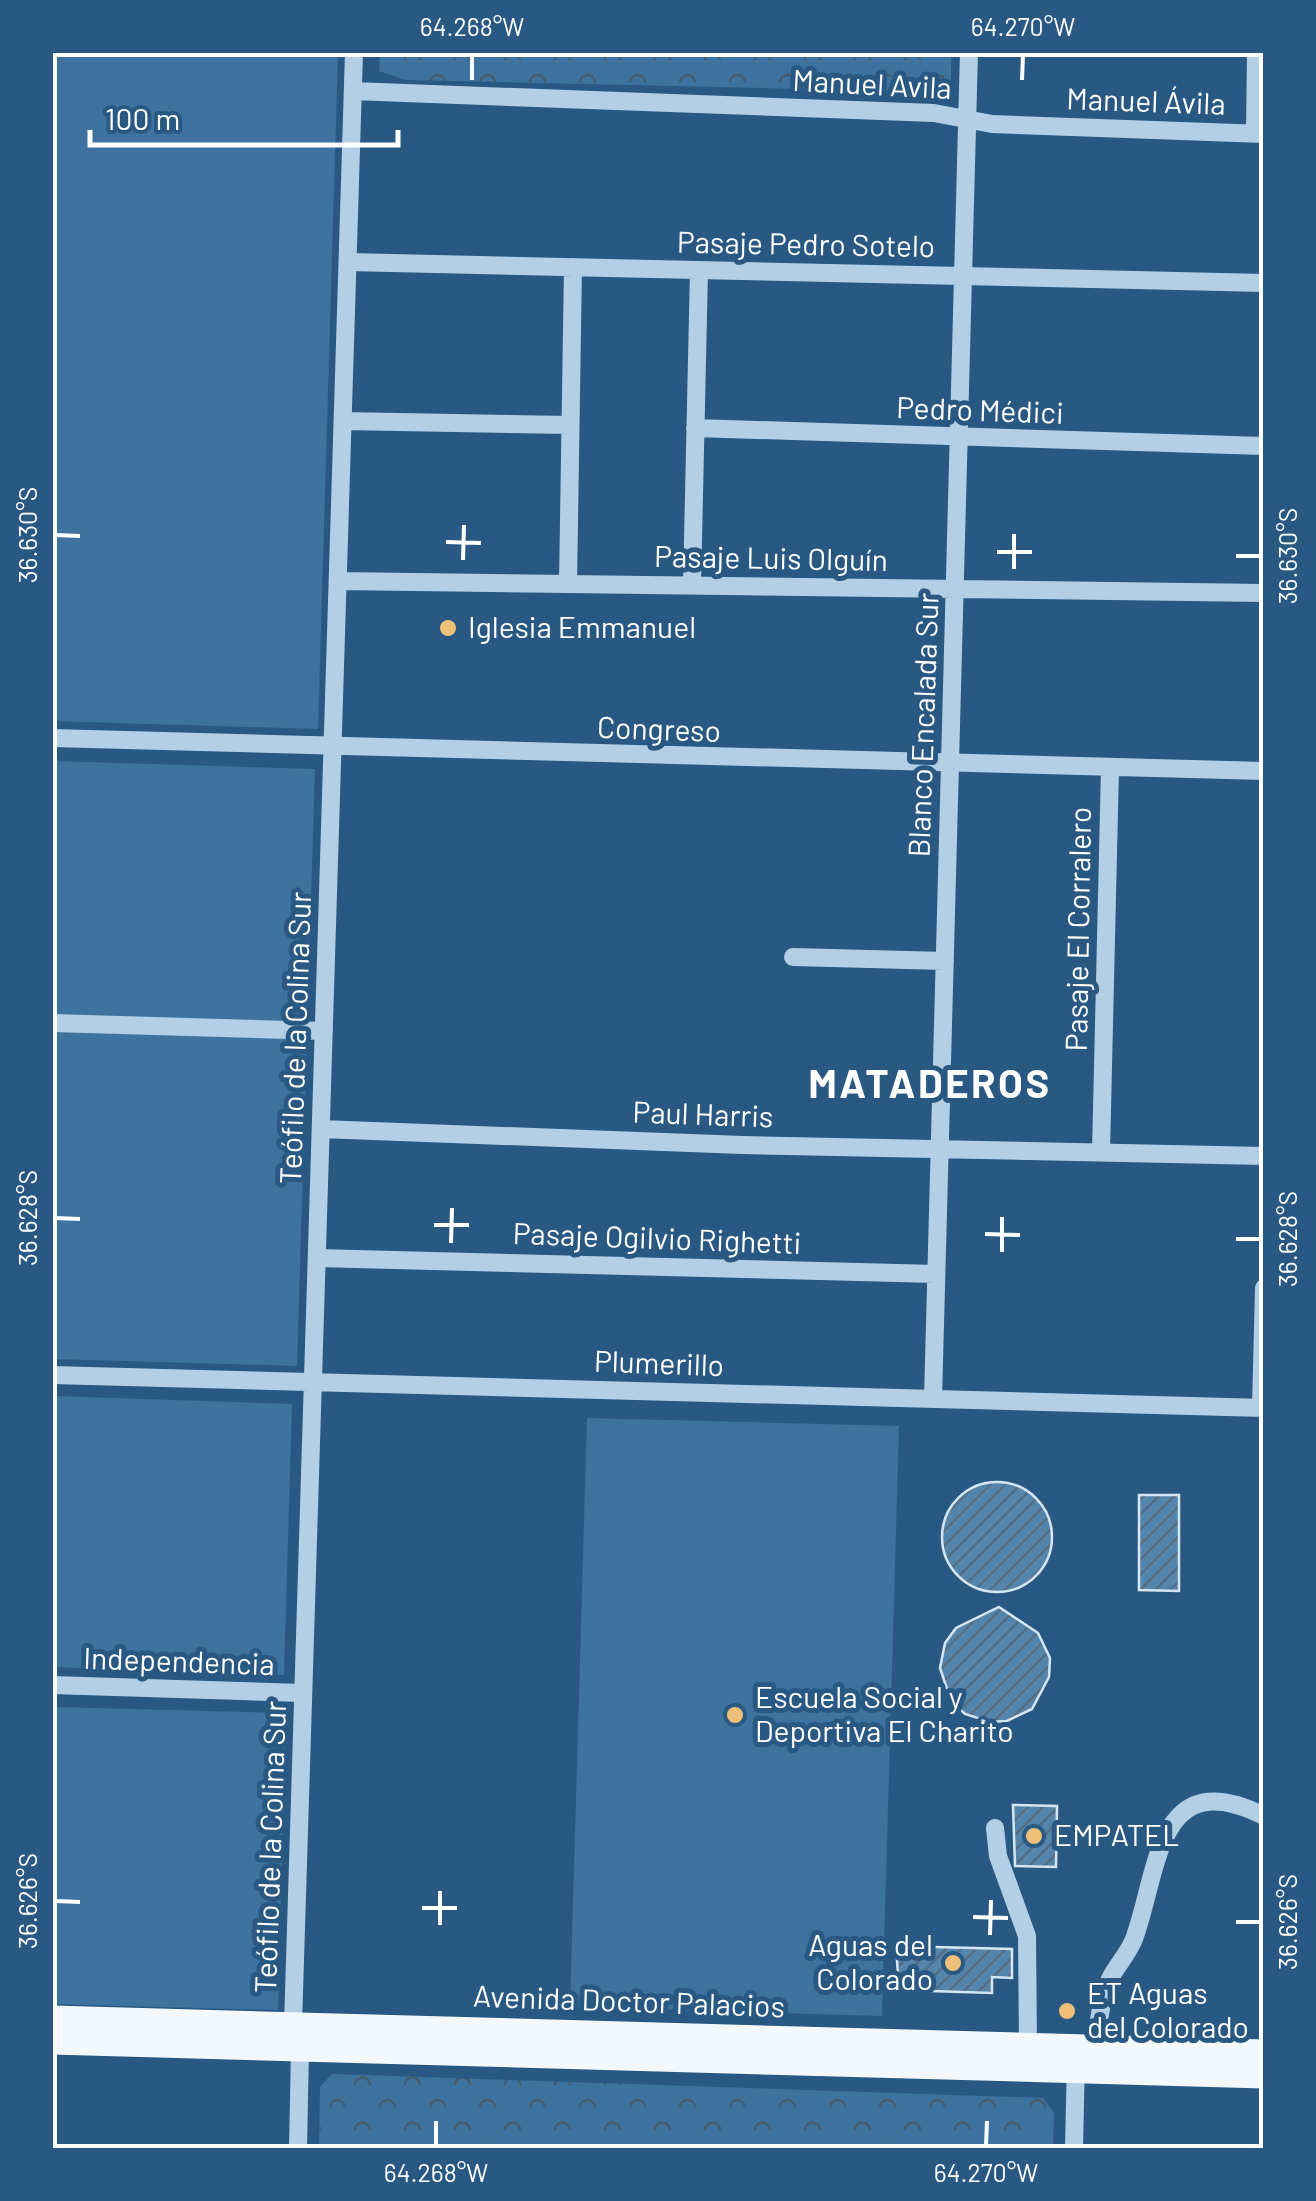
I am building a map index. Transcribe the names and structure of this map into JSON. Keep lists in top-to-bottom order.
{
  "streets": {
    "main road": ["Avenida Doctor Palacios"],
    "street": [
      "Manuel Avila",
      "Manuel Ávila",
      "Pasaje Pedro Sotelo",
      "Pedro Médici",
      "Pasaje Luis Olguín",
      "Blanco Encalada Sur",
      "Congreso",
      "Pasaje El Corralero",
      "Teófilo de la Colina Sur",
      "Paul Harris",
      "Pasaje Ogilvio Righetti",
      "Plumerillo",
      "Independencia"
    ]
  },
  "crossings": [
    ["Manuel Avila", "Manuel Ávila"],
    ["Manuel Avila", "Blanco Encalada Sur"],
    ["Manuel Avila", "Teófilo de la Colina Sur"],
    ["Manuel Ávila", "Blanco Encalada Sur"],
    ["Pasaje Pedro Sotelo", "Blanco Encalada Sur"],
    ["Pasaje Pedro Sotelo", "Teófilo de la Colina Sur"],
    ["Pedro Médici", "Blanco Encalada Sur"],
    ["Pasaje Luis Olguín", "Blanco Encalada Sur"],
    ["Pasaje Luis Olguín", "Teófilo de la Colina Sur"],
    ["Blanco Encalada Sur", "Congreso"],
    ["Blanco Encalada Sur", "Paul Harris"],
    ["Blanco Encalada Sur", "Pasaje Ogilvio Righetti"],
    ["Blanco Encalada Sur", "Plumerillo"],
    ["Congreso", "Pasaje El Corralero"],
    ["Congreso", "Teófilo de la Colina Sur"],
    ["Pasaje El Corralero", "Paul Harris"],
    ["Teófilo de la Colina Sur", "Paul Harris"],
    ["Teófilo de la Colina Sur", "Pasaje Ogilvio Righetti"],
    ["Teófilo de la Colina Sur", "Plumerillo"],
    ["Teófilo de la Colina Sur", "Independencia"],
    ["Teófilo de la Colina Sur", "Avenida Doctor Palacios"]
  ],
  "districts": ["MATADEROS"],
  "places": [
    "Iglesia Emmanuel",
    "Escuela Social y Deportiva El Charito",
    "EMPATEL",
    "Aguas del Colorado",
    "ET Aguas del Colorado"
  ],
  "scale_bar": "100 m",
  "coordinates": [
    "64.268°W",
    "64.270°W",
    "36.630°S",
    "36.628°S",
    "36.626°S"
  ]
}
